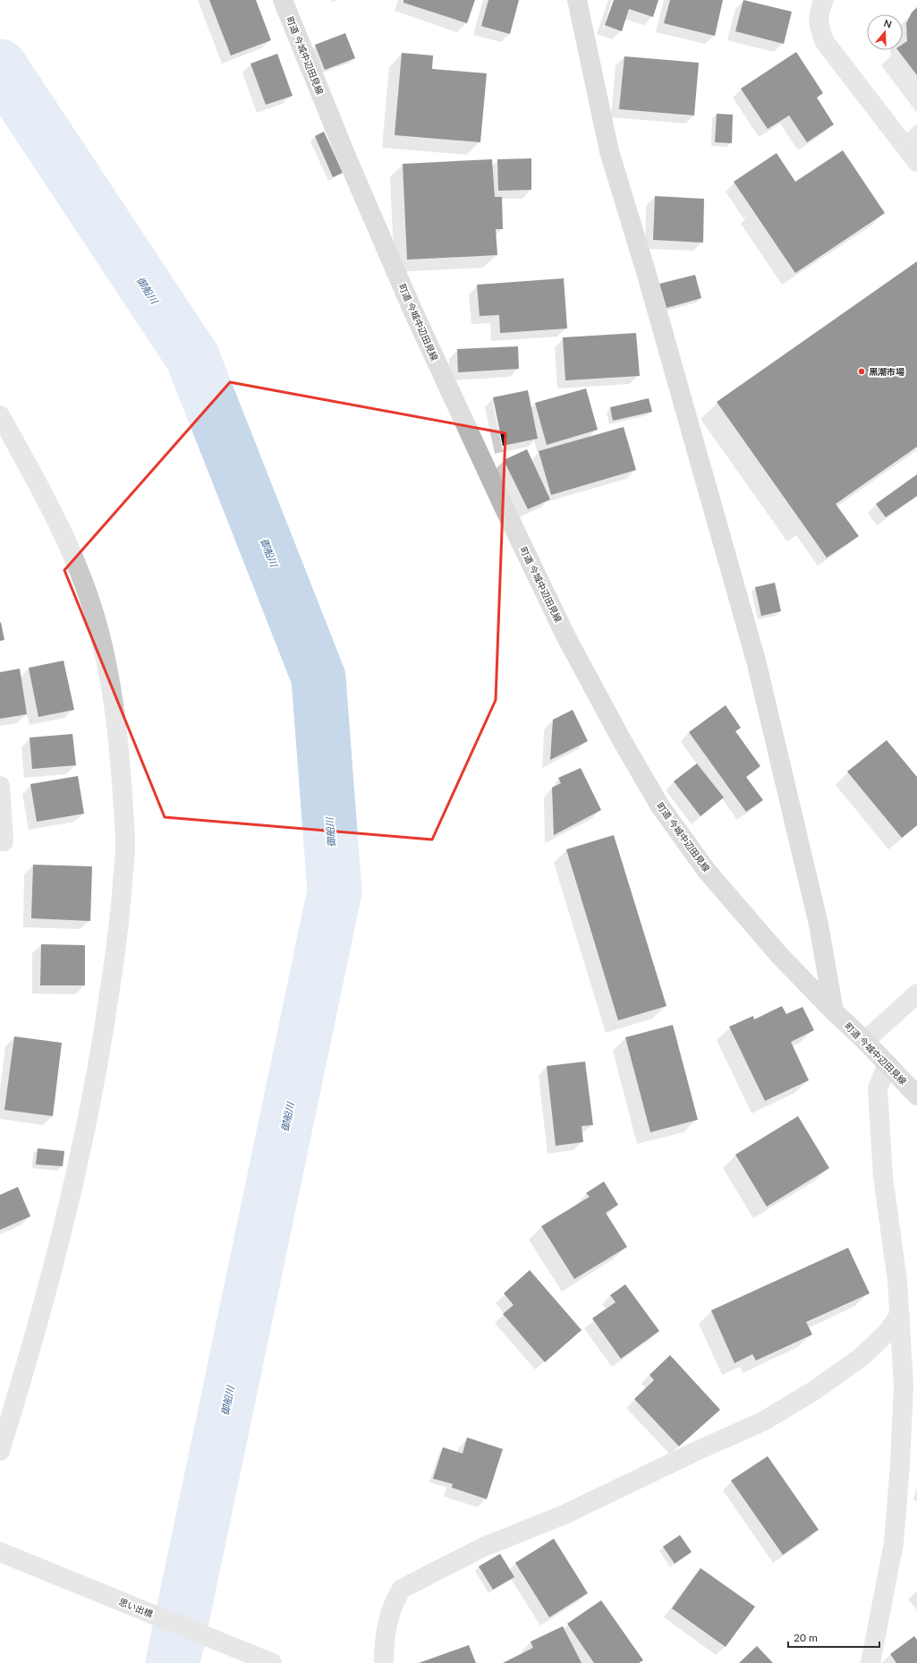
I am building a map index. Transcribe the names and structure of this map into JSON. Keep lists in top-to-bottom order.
{
  "streets": {
    "street": ["町道 今城中辺田見線", "思い出橋"]
  },
  "water": ["御船川"],
  "places": ["黒潮市場"],
  "scale_bar": "20 m",
  "north": "top"
}
